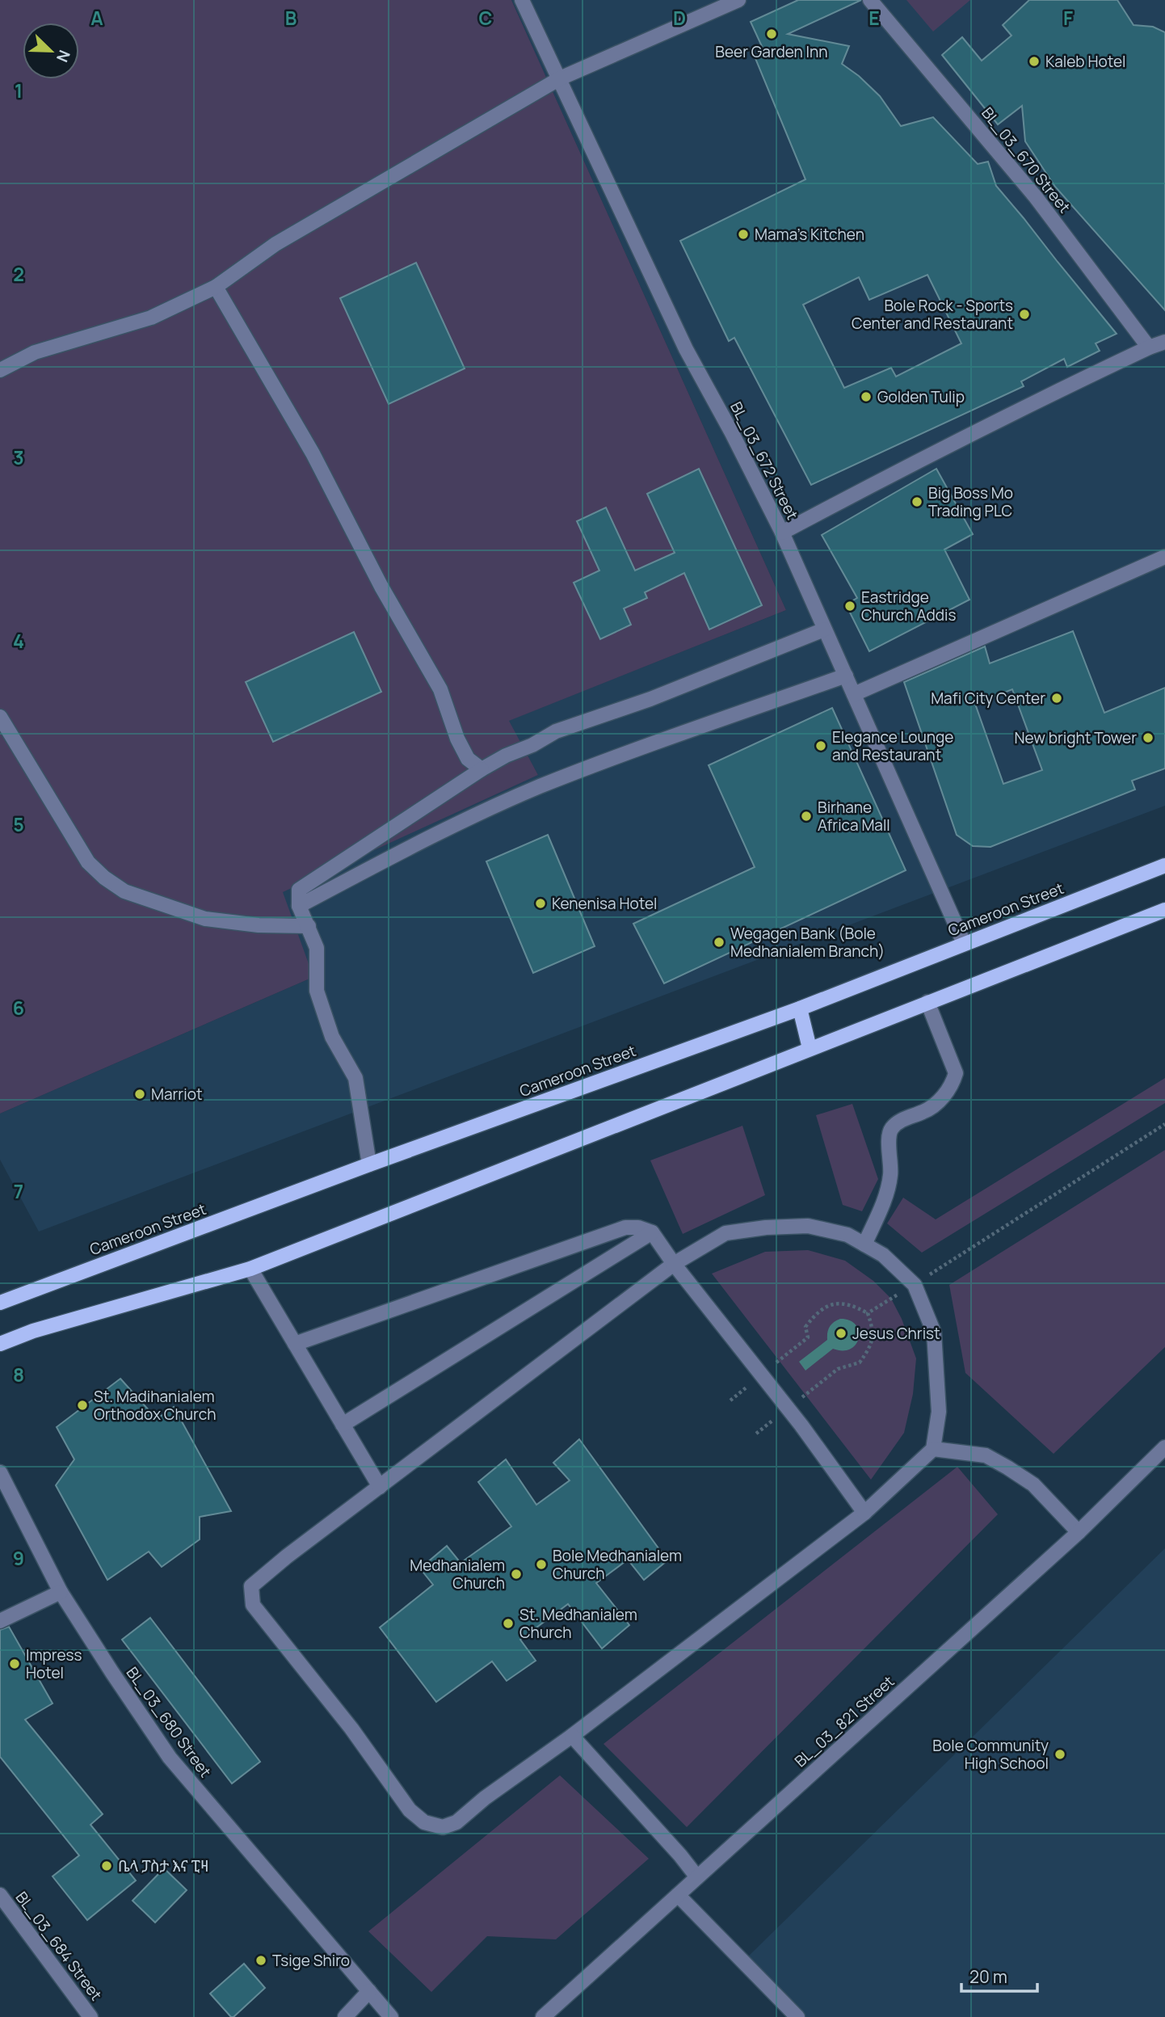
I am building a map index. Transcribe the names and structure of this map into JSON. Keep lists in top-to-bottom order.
{
  "streets": {
    "main road": ["Cameroon Street"],
    "street": [
      "BL_03_670 Street",
      "BL_03_672 Street",
      "BL_03_821 Street",
      "BL_03_680 Street",
      "BL_03_684 Street"
    ]
  },
  "crossings": [
    ["BL_03_672 Street", "Cameroon Street"]
  ],
  "places": [
    "Beer Garden Inn",
    "Kaleb Hotel",
    "Mama's Kitchen",
    "Bole Rock - Sports Center and Restaurant",
    "Golden Tulip",
    "Big Boss Mo Trading PLC",
    "Eastridge Church Addis",
    "Mafi City Center",
    "New bright Tower",
    "Elegance Lounge and Restaurant",
    "Birhane Africa Mall",
    "Kenenisa Hotel",
    "Wegagen Bank (Bole Medhanialem Branch)",
    "Marriot",
    "Jesus Christ",
    "St. Madihanialem Orthodox Church",
    "Bole Medhanialem Church",
    "Medhanialem Church",
    "St. Medhanialem Church",
    "Impress Hotel",
    "Bole Community High School",
    "ቤላ ፓስታ እና ፒዛ",
    "Tsige Shiro"
  ],
  "scale_bar": "20 m",
  "north": "bottom right",
  "grid": {
    "columns": [
      "A",
      "B",
      "C",
      "D",
      "E",
      "F"
    ],
    "rows": [
      "1",
      "2",
      "3",
      "4",
      "5",
      "6",
      "7",
      "8",
      "9"
    ]
  }
}
